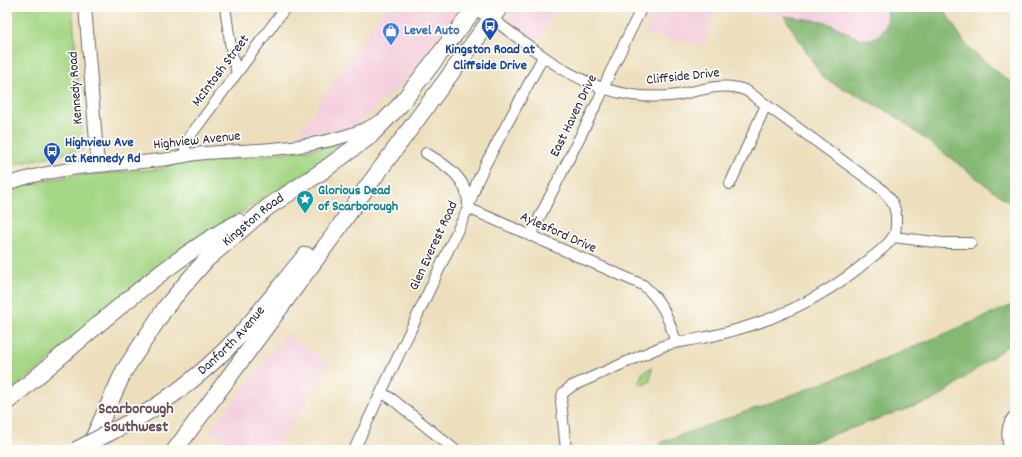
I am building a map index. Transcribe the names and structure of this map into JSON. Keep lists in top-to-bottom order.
{
  "streets": {
    "main road": ["Kingston Road", "Danforth Avenue"],
    "street": [
      "McIntosh Street",
      "Cliffside Drive",
      "Kennedy Road",
      "East Haven Drive",
      "Highview Avenue",
      "Aylesford Drive",
      "Glen Everest Road"
    ]
  },
  "crossings": [
    ["McIntosh Street", "Highview Avenue"],
    ["Cliffside Drive", "East Haven Drive"],
    ["Cliffside Drive", "Kingston Road"],
    ["Cliffside Drive", "Glen Everest Road"],
    ["Kennedy Road", "Highview Avenue"],
    ["East Haven Drive", "Aylesford Drive"],
    ["Highview Avenue", "Kingston Road"],
    ["Aylesford Drive", "Glen Everest Road"]
  ],
  "districts": ["Scarborough Southwest"],
  "places": {
    "bus stop": ["Kingston Road at Cliffside Drive", "Highview Ave at Kennedy Rd"],
    "shop": ["Level Auto"],
    "place": ["Glorious Dead of Scarborough"]
  }
}
